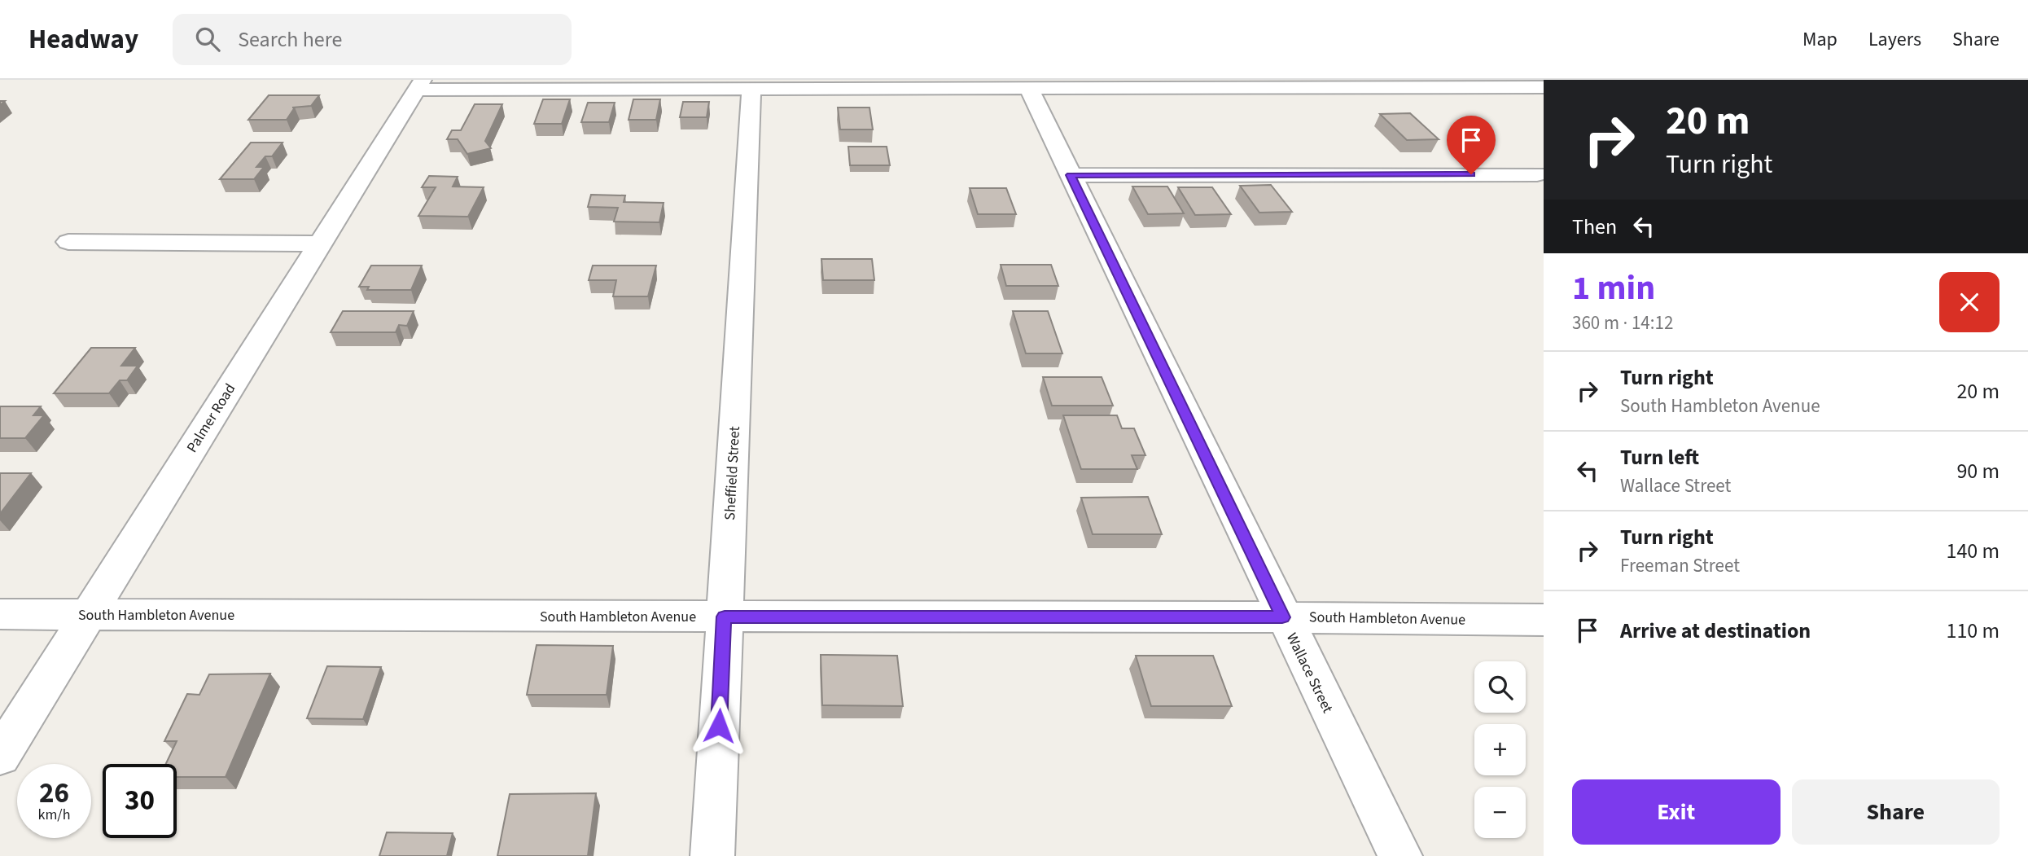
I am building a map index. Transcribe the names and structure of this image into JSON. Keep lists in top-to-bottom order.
{
  "streets": {
    "street": [
      "Palmer Road",
      "Sheffield Street",
      "South Hambleton Avenue",
      "Wallace Street"
    ]
  },
  "crossings": [
    ["Palmer Road", "South Hambleton Avenue"],
    ["Sheffield Street", "South Hambleton Avenue"],
    ["South Hambleton Avenue", "Wallace Street"]
  ],
  "page": {
    "header": "Headway",
    "search": "Search here",
    "nav": ["Map", "Layers", "Share"],
    "turn": ["20 m", "Turn right"],
    "then": "Then",
    "heading": ["1 min", "360 m · 14:12"],
    "list": [
      {
        "name": "Turn right",
        "note": "South Hambleton Avenue",
        "value": "20 m"
      },
      {
        "name": "Turn left",
        "note": "Wallace Street",
        "value": "90 m"
      },
      {
        "name": "Turn right",
        "note": "Freeman Street",
        "value": "140 m"
      },
      {
        "name": "Arrive at destination",
        "value": "110 m"
      }
    ],
    "map_buttons": ["+", "−"],
    "speed": "26 km/h",
    "limit": "30",
    "buttons": ["Exit", "Share"]
  }
}
